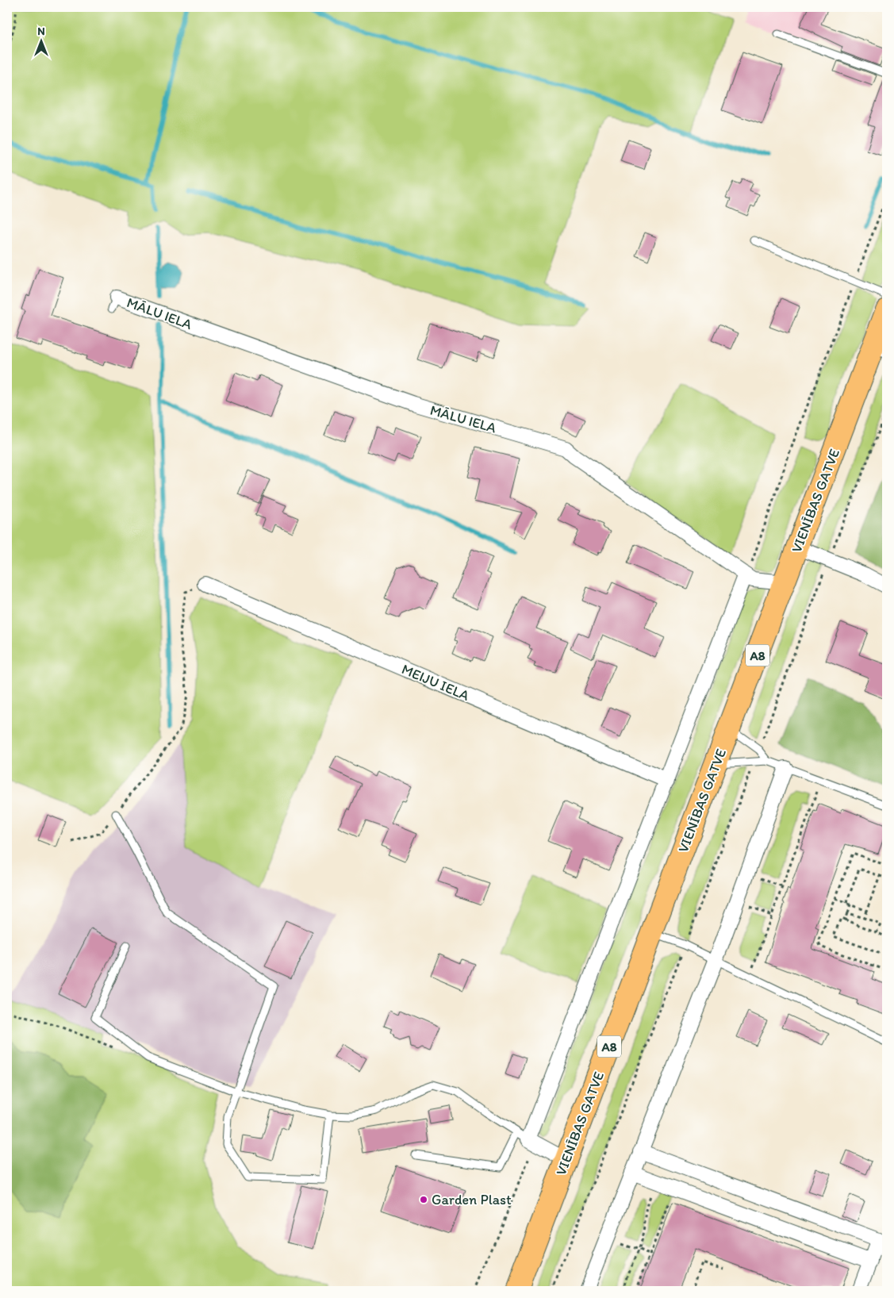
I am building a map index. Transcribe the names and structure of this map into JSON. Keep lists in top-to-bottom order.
{
  "streets": {
    "highway": ["VIENĪBAS GATVE", "A8"],
    "street": ["MĀLU IELA", "MEIJU IELA"]
  },
  "crossings": [
    ["MĀLU IELA", "VIENĪBAS GATVE"]
  ],
  "places": ["Garden Plast"],
  "north": "top"
}
